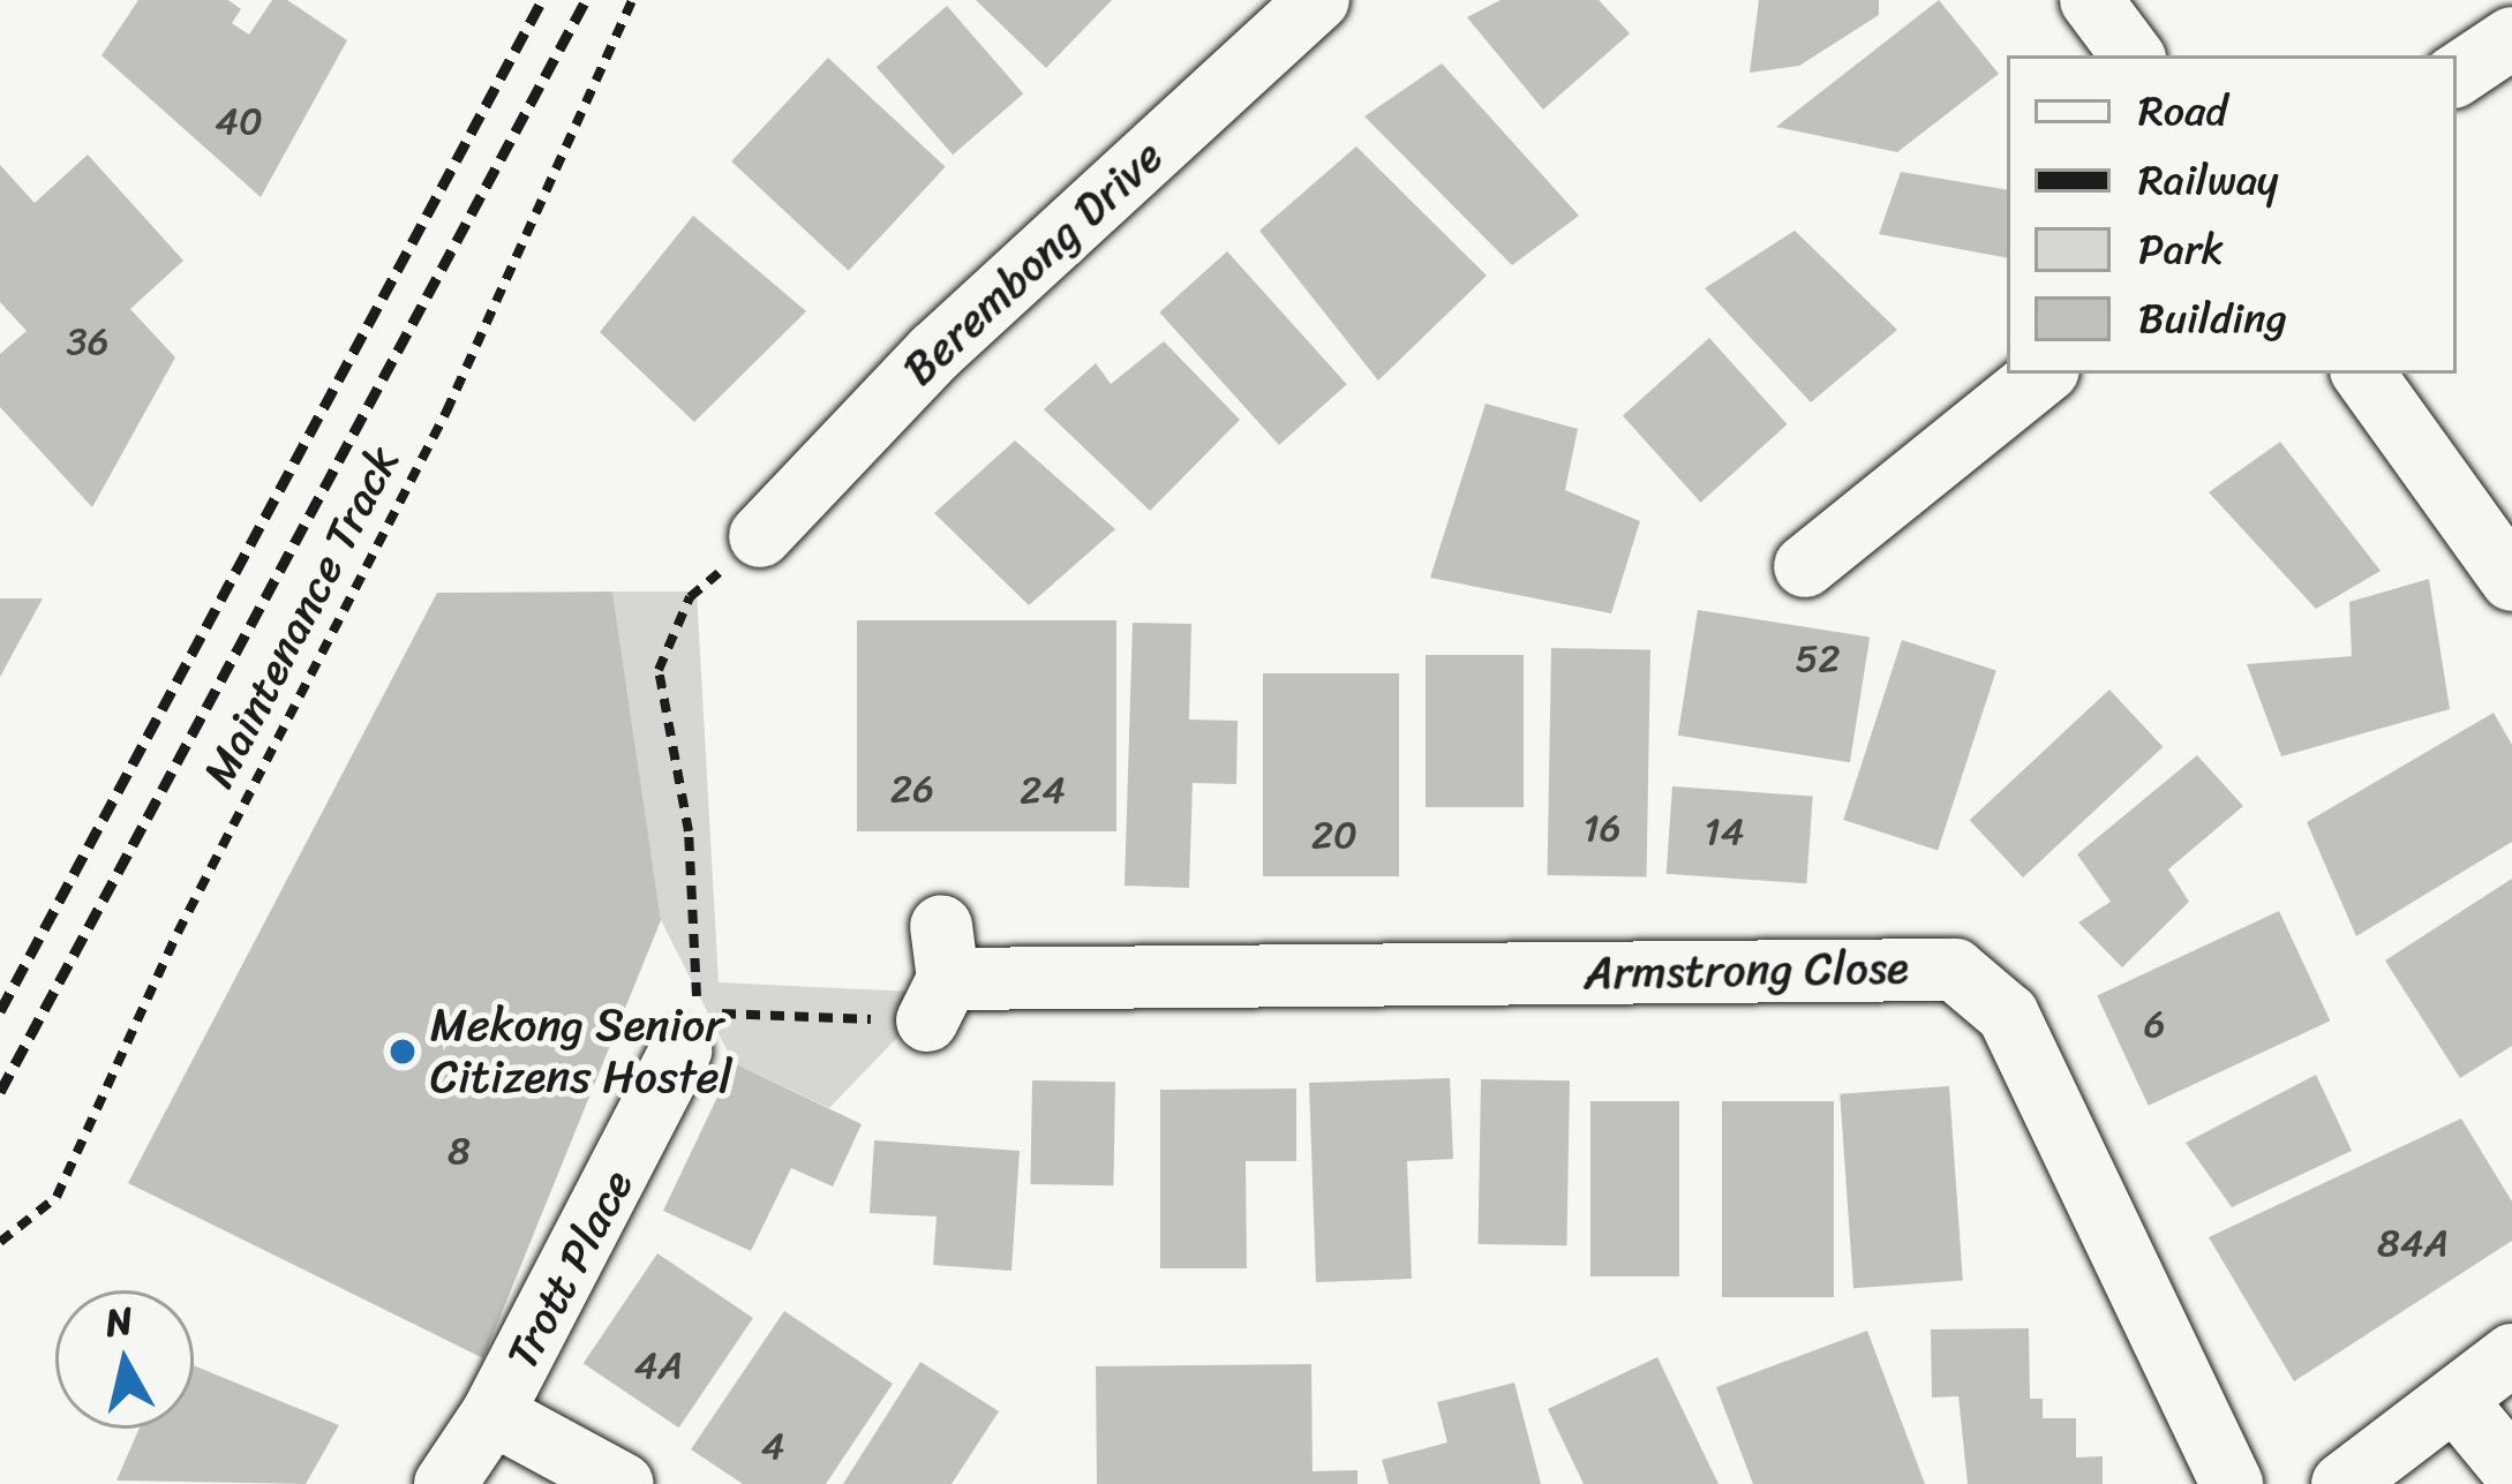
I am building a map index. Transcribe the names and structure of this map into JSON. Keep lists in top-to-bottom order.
{
  "streets": {
    "street": ["Berembong Drive", "Armstrong Close", "Trott Place"],
    "path": ["Maintenance Track"]
  },
  "places": ["Mekong Senior Citizens Hostel"],
  "house_numbers": [
    "40",
    "36",
    "52",
    "26",
    "24",
    "16",
    "14",
    "20",
    "6",
    "8",
    "84A",
    "4A",
    "4"
  ],
  "legend": [
    "Road",
    "Railway",
    "Park",
    "Building"
  ],
  "north": "top"
}
